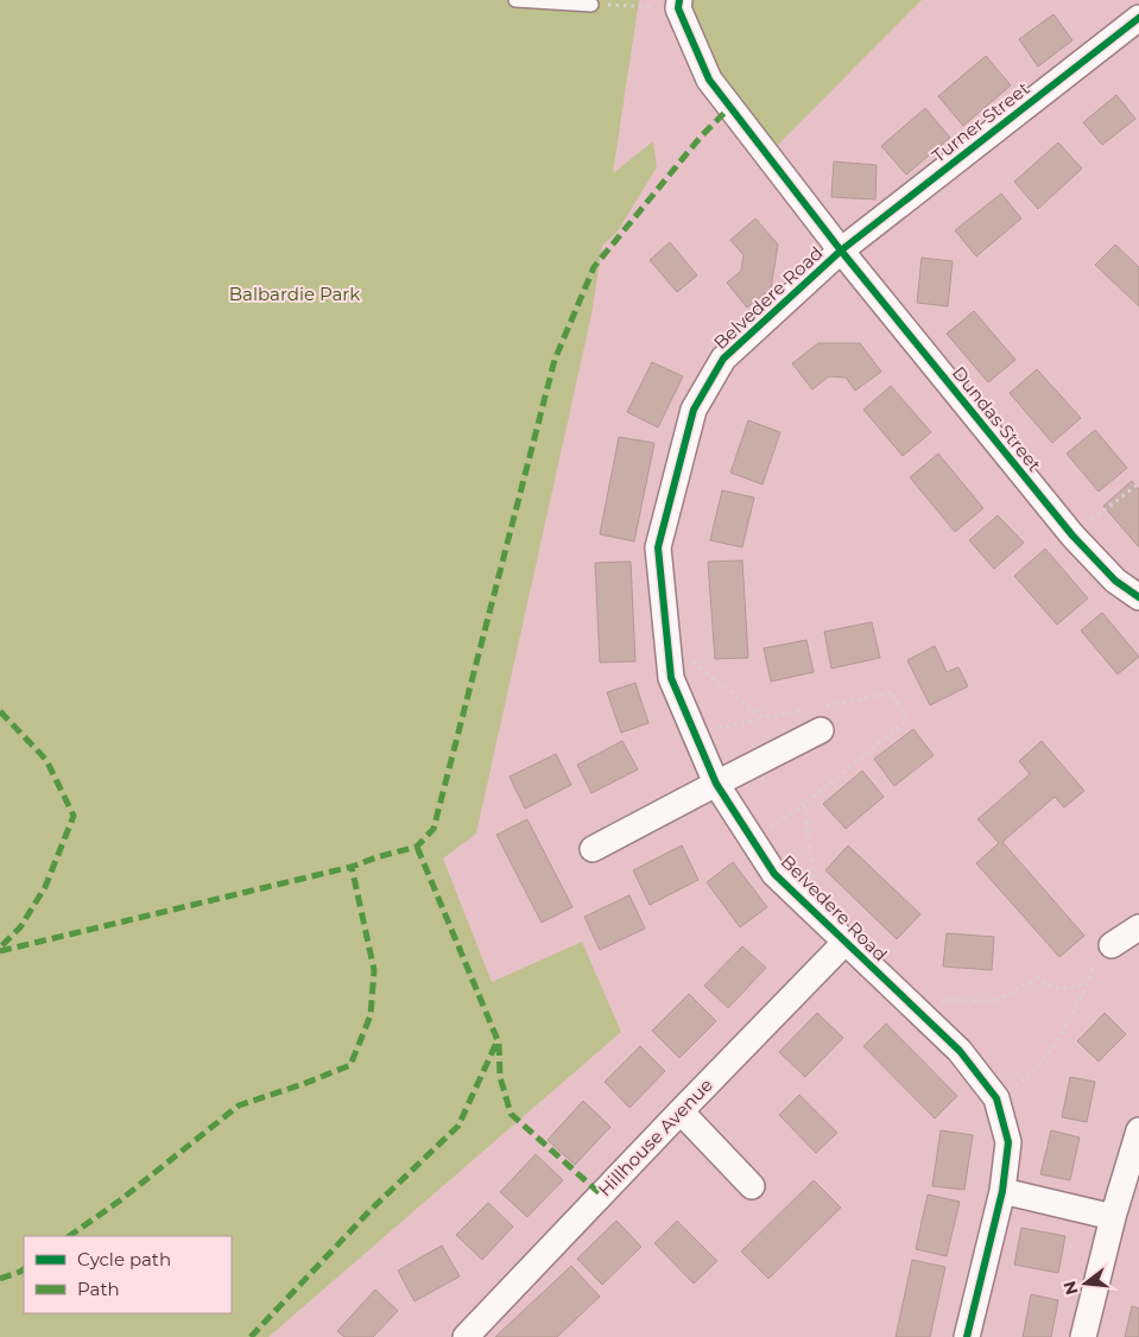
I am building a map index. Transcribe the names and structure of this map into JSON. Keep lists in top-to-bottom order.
{
  "streets": {
    "street": [
      "Turner Street",
      "Belvedere Road",
      "Dundas Street",
      "Hillhouse Avenue"
    ]
  },
  "crossings": [
    ["Turner Street", "Belvedere Road"],
    ["Turner Street", "Dundas Street"],
    ["Belvedere Road", "Dundas Street"],
    ["Belvedere Road", "Hillhouse Avenue"]
  ],
  "parks": ["Balbardie Park"],
  "legend": ["Cycle path", "Path"],
  "north": "left"
}
